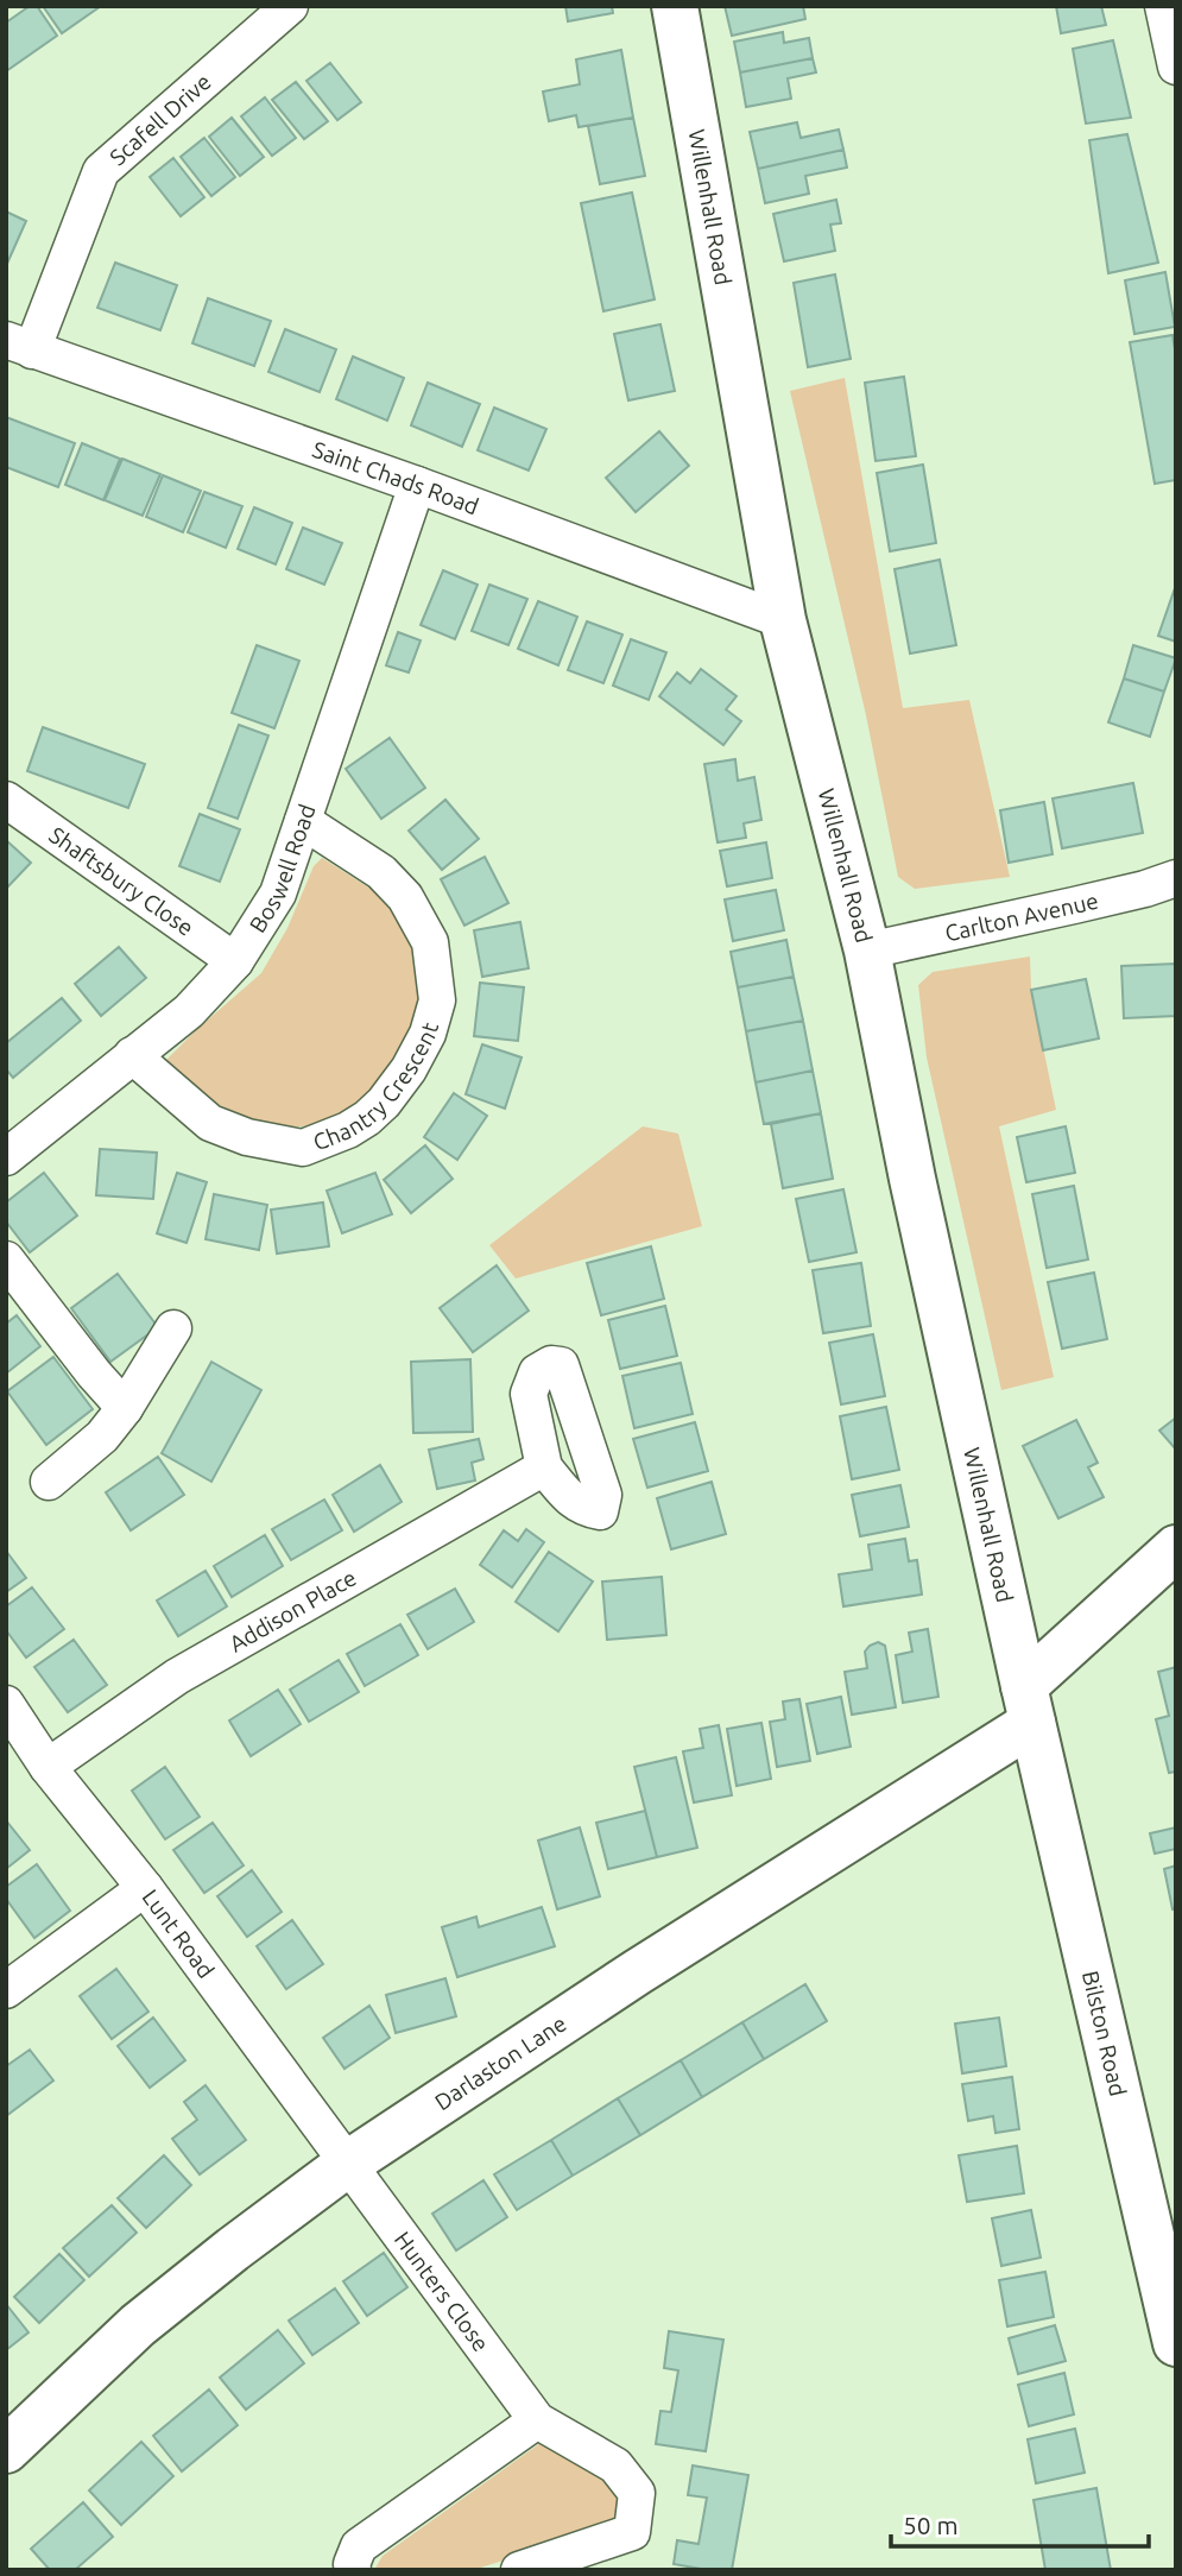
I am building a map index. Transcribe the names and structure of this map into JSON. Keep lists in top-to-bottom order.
{
  "streets": {
    "main road": ["Willenhall Road", "Bilston Road", "Darlaston Lane"],
    "street": [
      "Scafell Drive",
      "Saint Chads Road",
      "Boswell Road",
      "Shaftsbury Close",
      "Carlton Avenue",
      "Chantry Crescent",
      "Addison Place",
      "Lunt Road",
      "Hunters Close"
    ]
  },
  "crossings": [
    ["Scafell Drive", "Saint Chads Road"],
    ["Willenhall Road", "Saint Chads Road"],
    ["Willenhall Road", "Carlton Avenue"],
    ["Willenhall Road", "Bilston Road"],
    ["Willenhall Road", "Darlaston Lane"],
    ["Saint Chads Road", "Boswell Road"],
    ["Boswell Road", "Shaftsbury Close"],
    ["Boswell Road", "Chantry Crescent"],
    ["Addison Place", "Lunt Road"],
    ["Lunt Road", "Darlaston Lane"],
    ["Lunt Road", "Hunters Close"],
    ["Bilston Road", "Darlaston Lane"],
    ["Darlaston Lane", "Hunters Close"]
  ],
  "scale_bar": "50 m"
}
